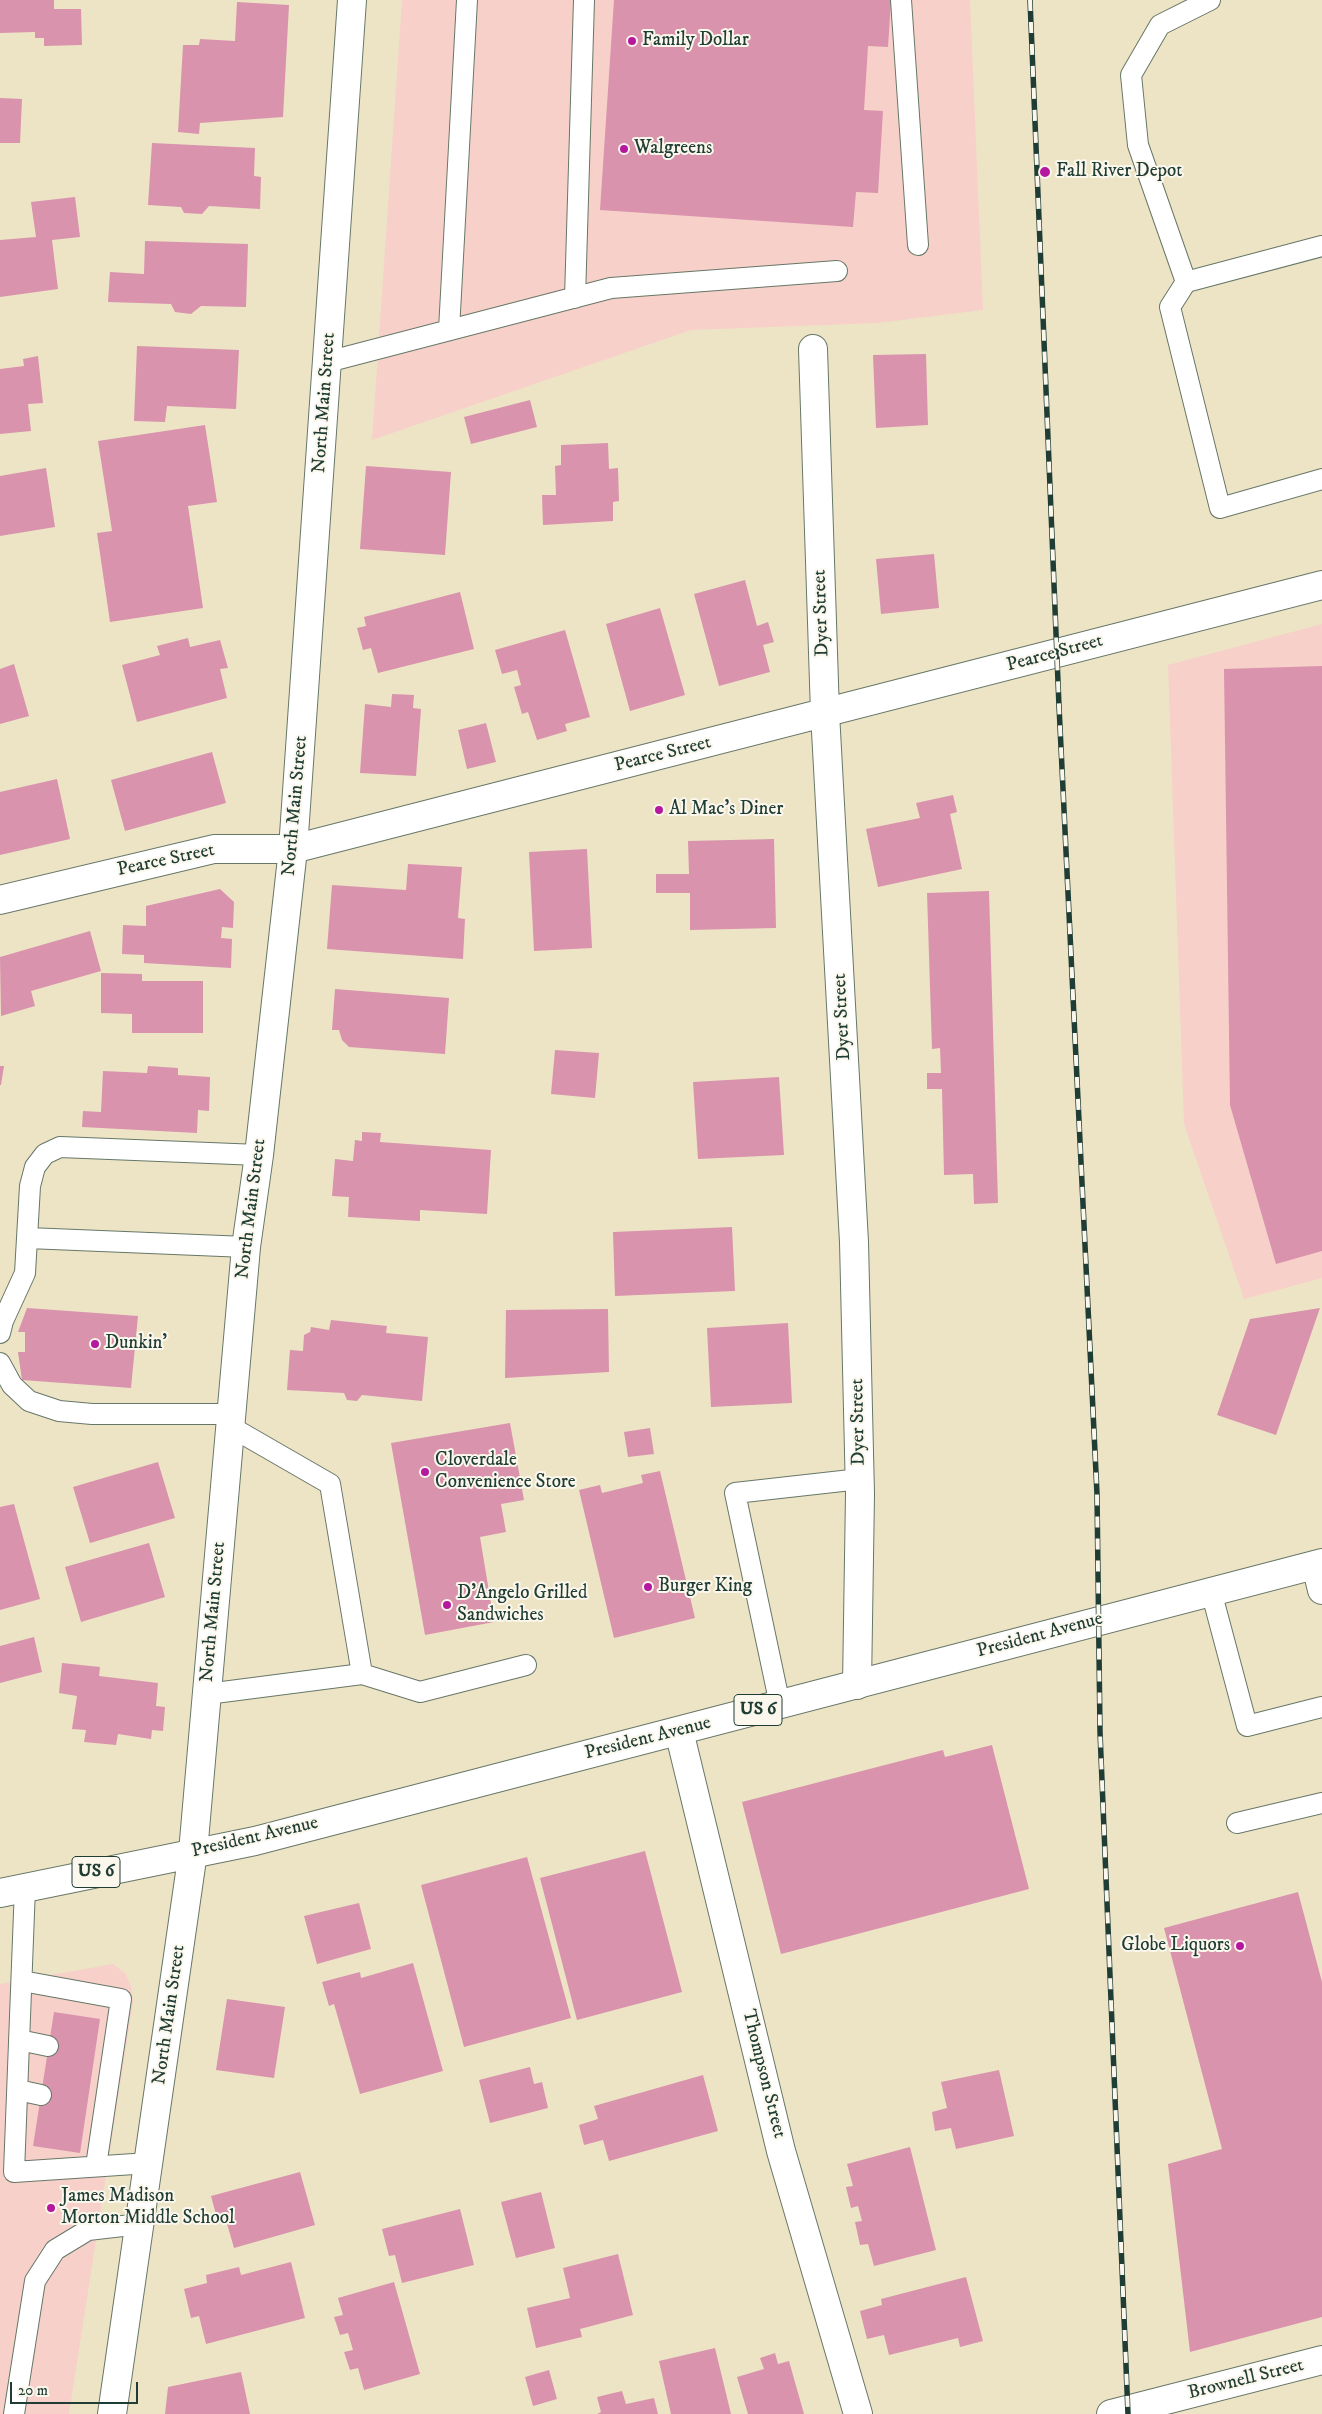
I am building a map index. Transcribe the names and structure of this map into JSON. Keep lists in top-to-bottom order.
{
  "streets": {
    "main road": [
      "North Main Street",
      "Dyer Street",
      "Pearce Street",
      "President Avenue",
      "US 6",
      "Thompson Street",
      "Brownell Street"
    ]
  },
  "crossings": [
    ["North Main Street", "Pearce Street"],
    ["North Main Street", "President Avenue"],
    ["Dyer Street", "Pearce Street"],
    ["Dyer Street", "President Avenue"],
    ["President Avenue", "Thompson Street"]
  ],
  "places": [
    "Family Dollar",
    "Walgreens",
    "Fall River Depot",
    "Al Mac's Diner",
    "Dunkin'",
    "Cloverdale Convenience Store",
    "Burger King",
    "D'Angelo Grilled Sandwiches",
    "Globe Liquors",
    "James Madison Morton Middle School"
  ],
  "scale_bar": "20 m"
}
